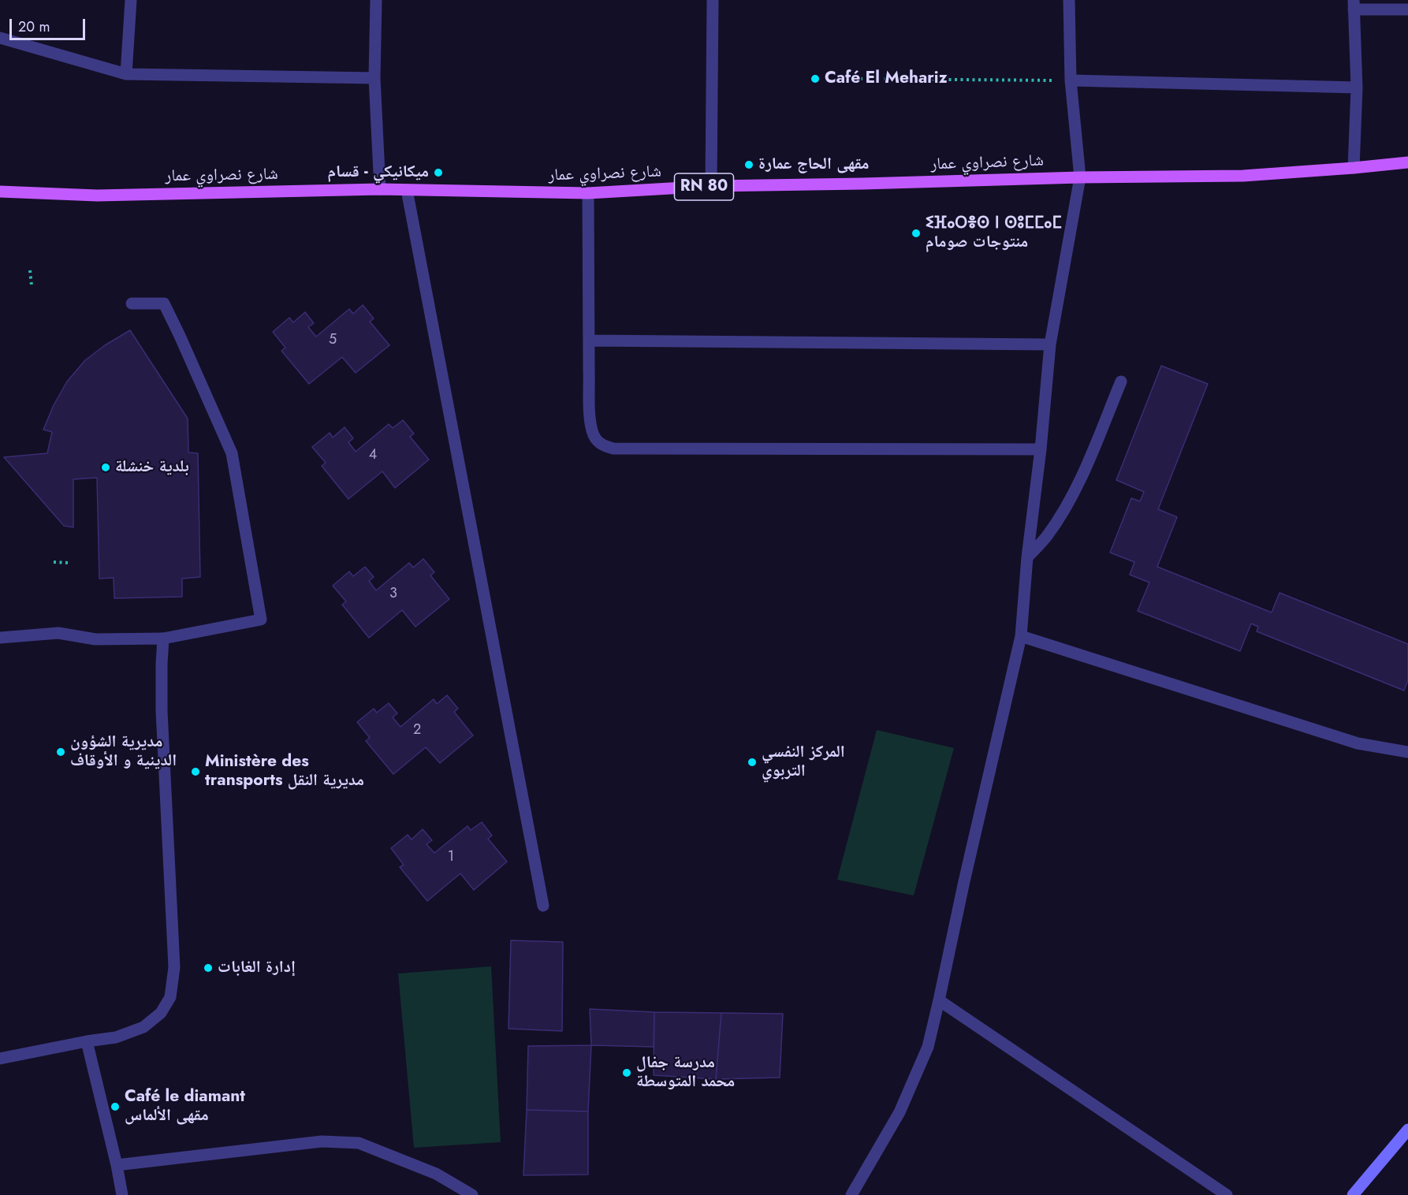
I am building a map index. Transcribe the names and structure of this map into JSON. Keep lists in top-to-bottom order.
{
  "streets": {
    "main road": ["شارع نصراوي عمار", "RN 80"]
  },
  "places": [
    "Café El Mehariz",
    "مقهى الحاج عمارة",
    "ميكانيكي - قسام",
    "ⵉⴼⴰⵔⴻⵙ ⵏ ⵙⵓⵎⵎⴰⵎ منتوجات صومام",
    "بلدية خنشلة",
    "مديرية الشؤون الدينية و الأوقاف",
    "المركز النفسي التربوي",
    "Ministère des transports مديرية النقل",
    "إدارة الغابات",
    "مدرسة جفال محمد المتوسطة",
    "Café le diamant مقهى الألماس"
  ],
  "house_numbers": [
    "5",
    "4",
    "3",
    "2",
    "1"
  ],
  "scale_bar": "20 m"
}
